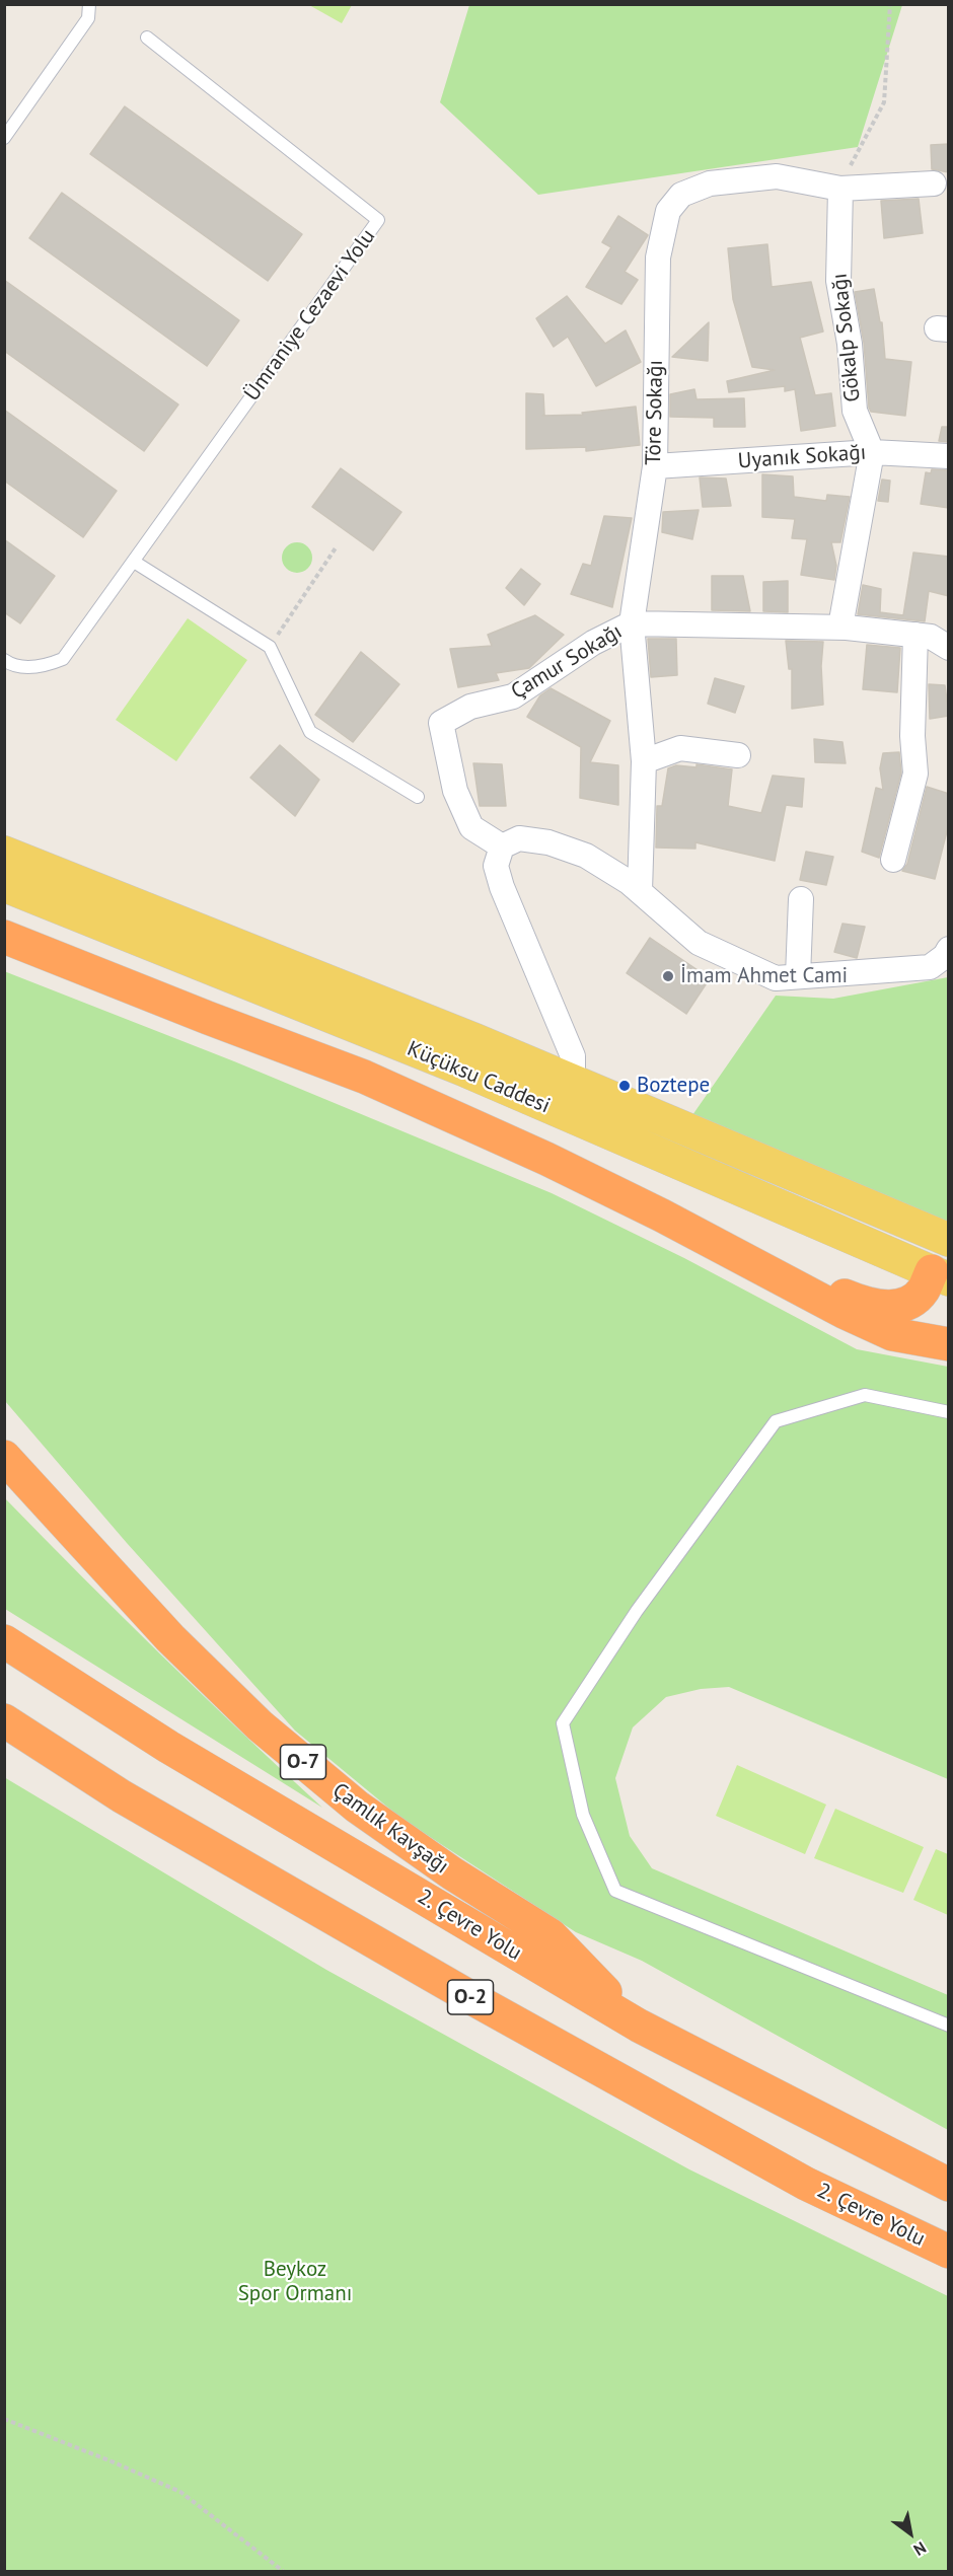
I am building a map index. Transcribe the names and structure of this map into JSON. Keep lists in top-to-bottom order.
{
  "streets": {
    "highway": [
      "O-7",
      "Çamlık Kavşağı",
      "2. Çevre Yolu",
      "O-2"
    ],
    "main road": ["Küçüksu Caddesi"],
    "street": [
      "Gökalp Sokağı",
      "Töre Sokağı",
      "Uyanık Sokağı",
      "Çamur Sokağı"
    ],
    "lane": ["Ümraniye Cezaevi Yolu"]
  },
  "crossings": [
    ["Gökalp Sokağı", "Töre Sokağı"],
    ["Gökalp Sokağı", "Uyanık Sokağı"],
    ["Töre Sokağı", "Uyanık Sokağı"],
    ["Töre Sokağı", "Çamur Sokağı"],
    ["Çamlık Kavşağı", "2. Çevre Yolu"]
  ],
  "parks": ["Beykoz Spor Ormanı"],
  "places": ["İmam Ahmet Cami", "Boztepe"],
  "north": "bottom right"
}
